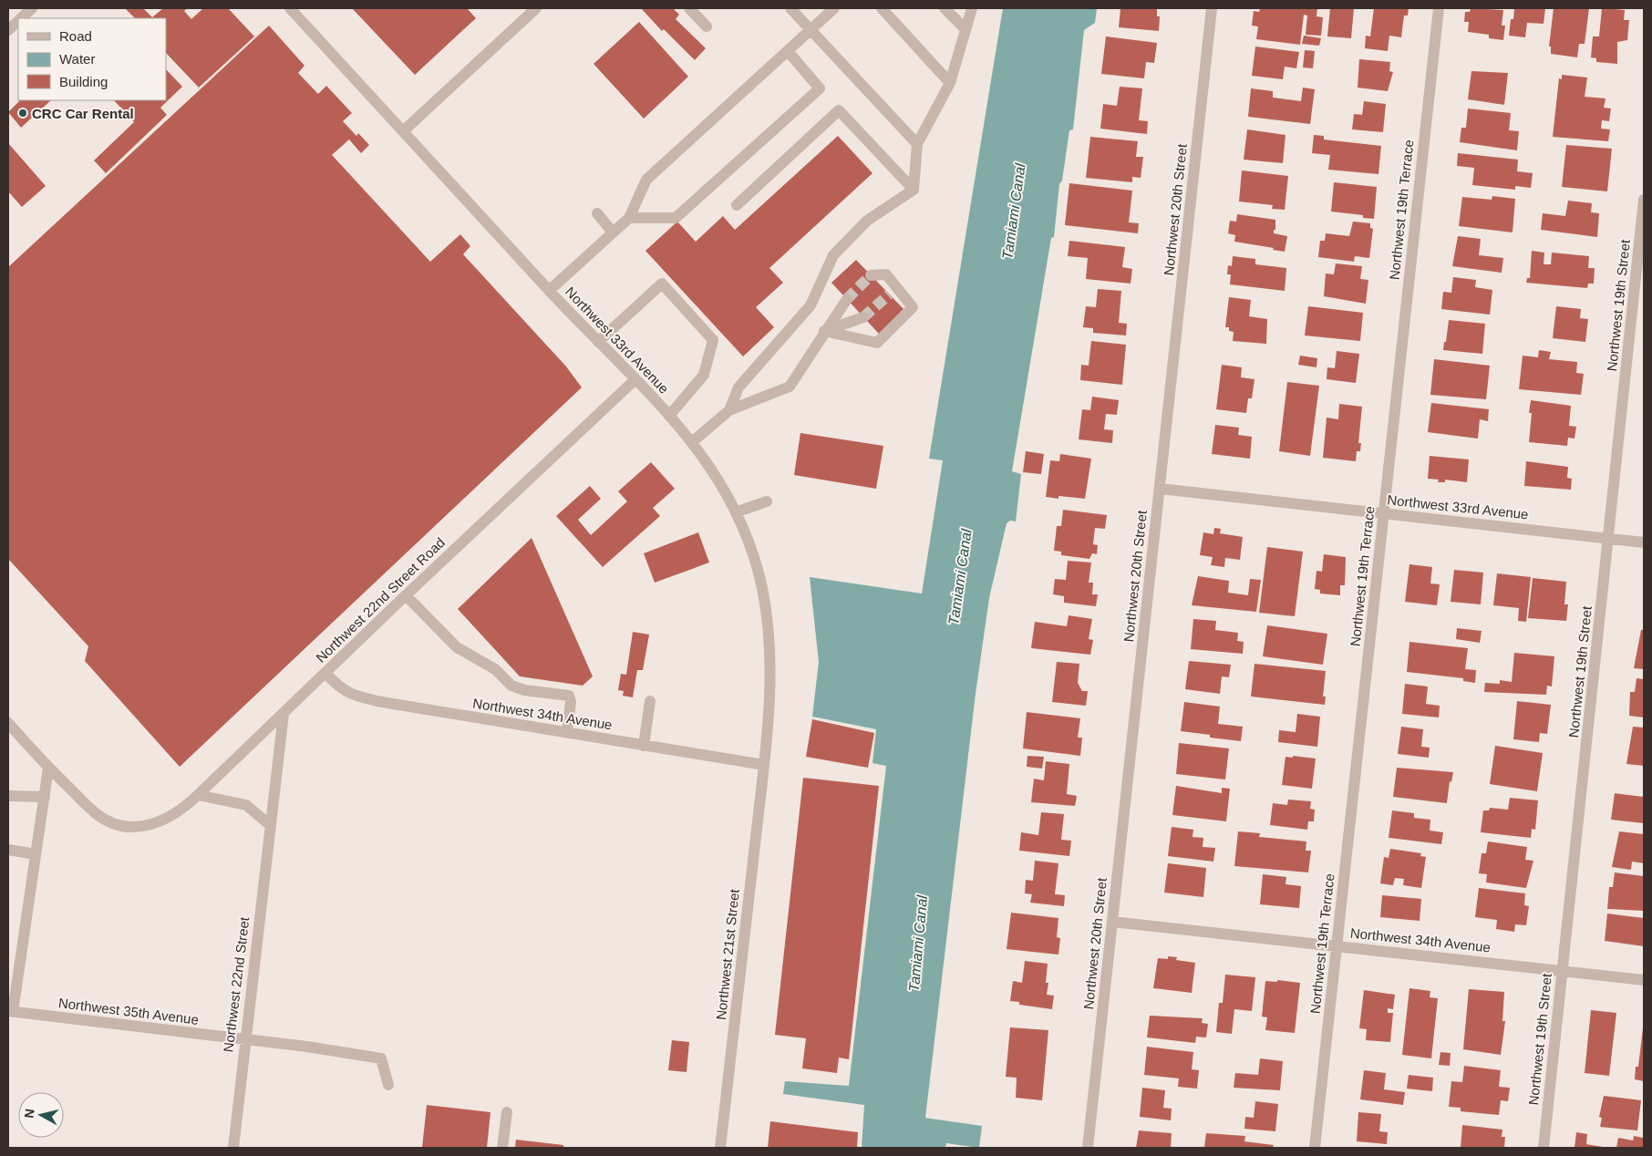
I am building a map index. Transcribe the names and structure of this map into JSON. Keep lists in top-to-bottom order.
{
  "streets": {
    "street": [
      "Northwest 20th Street",
      "Northwest 19th Terrace",
      "Northwest 19th Street",
      "Northwest 33rd Avenue",
      "Northwest 22nd Street Road",
      "Northwest 34th Avenue",
      "Northwest 21st Street",
      "Northwest 22nd Street",
      "Northwest 35th Avenue"
    ]
  },
  "crossings": [
    ["Northwest 20th Street", "Northwest 33rd Avenue"],
    ["Northwest 20th Street", "Northwest 34th Avenue"],
    ["Northwest 19th Terrace", "Northwest 33rd Avenue"],
    ["Northwest 19th Terrace", "Northwest 34th Avenue"],
    ["Northwest 19th Street", "Northwest 33rd Avenue"],
    ["Northwest 19th Street", "Northwest 34th Avenue"],
    ["Northwest 33rd Avenue", "Northwest 22nd Street Road"],
    ["Northwest 33rd Avenue", "Northwest 34th Avenue"],
    ["Northwest 33rd Avenue", "Northwest 21st Street"],
    ["Northwest 22nd Street Road", "Northwest 34th Avenue"],
    ["Northwest 22nd Street Road", "Northwest 22nd Street"],
    ["Northwest 34th Avenue", "Northwest 21st Street"],
    ["Northwest 22nd Street", "Northwest 35th Avenue"]
  ],
  "water": ["Tamiami Canal"],
  "places": ["CRC Car Rental"],
  "legend": ["Road", "Water", "Building"],
  "north": "left"
}
